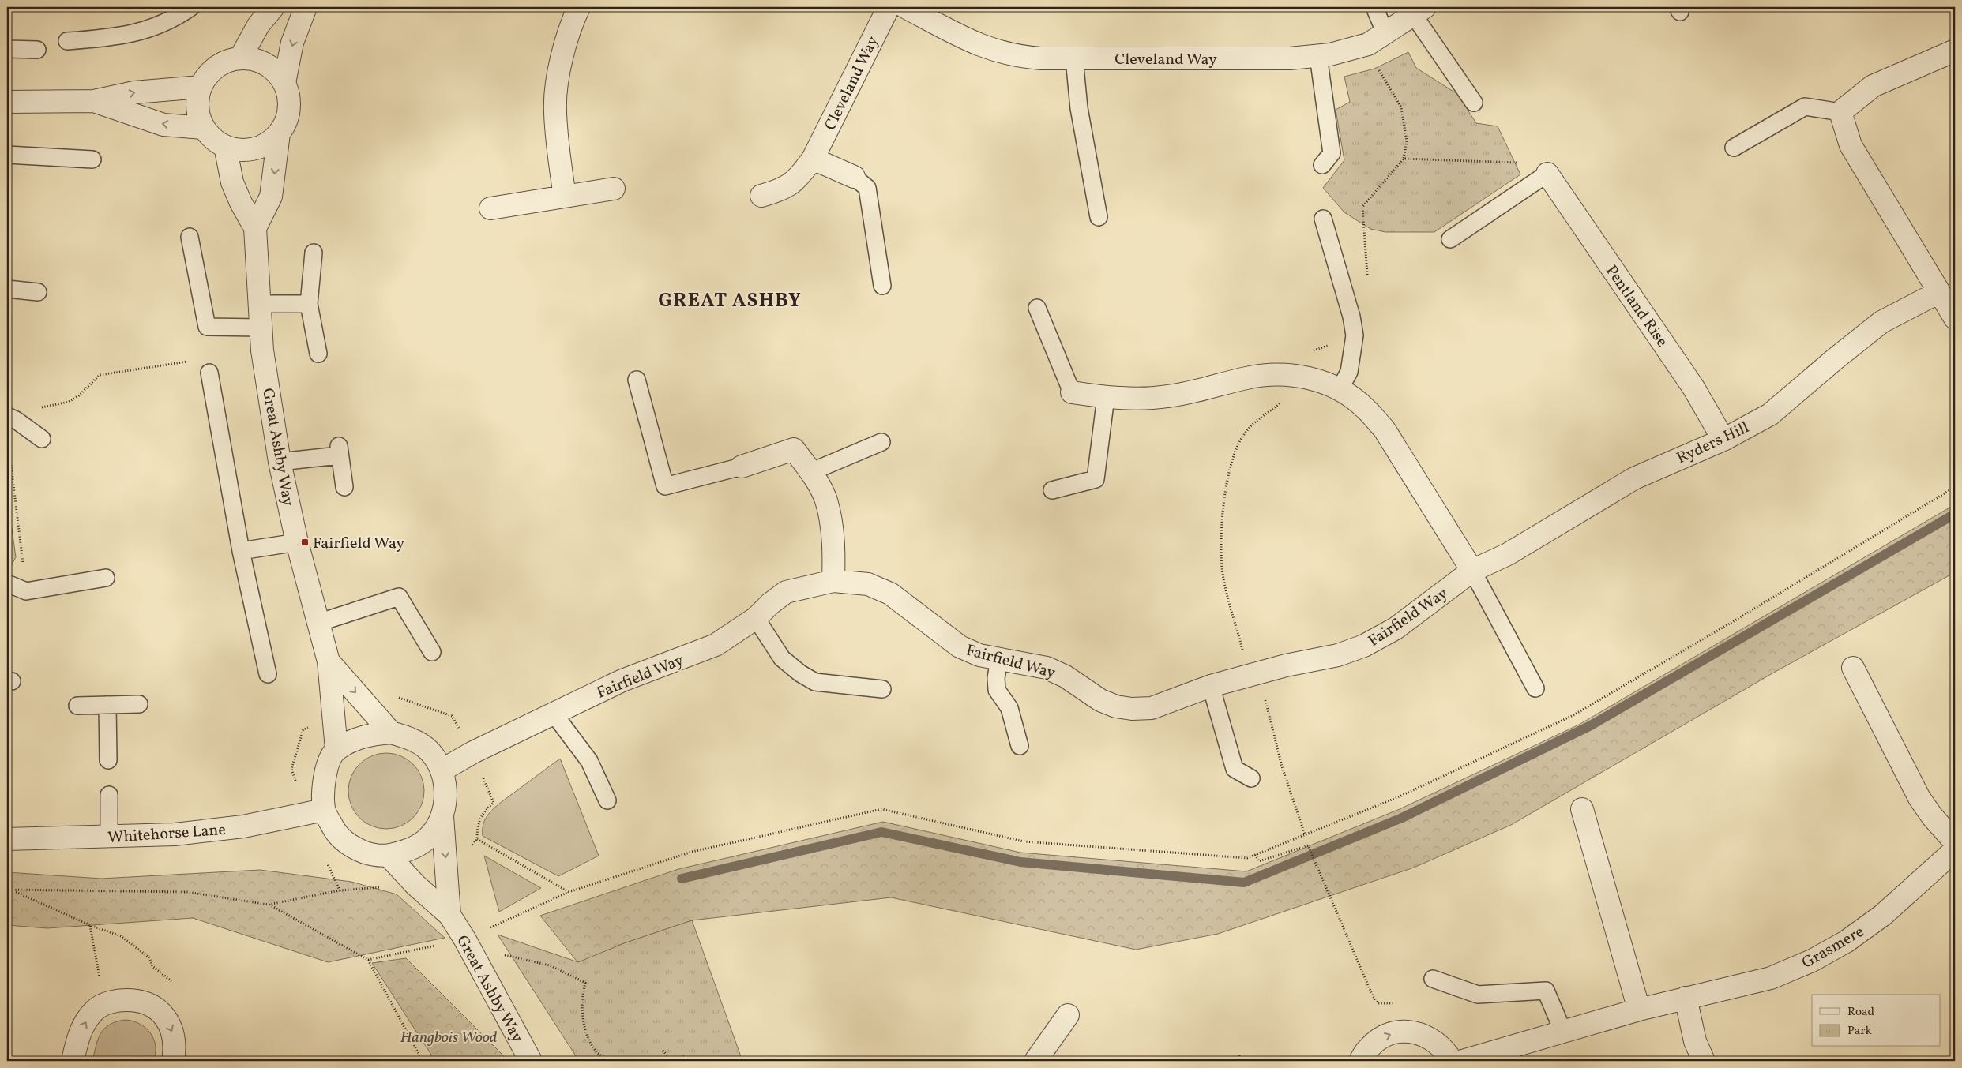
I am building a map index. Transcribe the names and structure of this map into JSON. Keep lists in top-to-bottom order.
{
  "streets": {
    "street": [
      "Cleveland Way",
      "Pentland Rise",
      "Ryders Hill",
      "Great Ashby Way",
      "Fairfield Way",
      "Whitehorse Lane",
      "Grasmere"
    ]
  },
  "crossings": [
    ["Pentland Rise", "Ryders Hill"],
    ["Ryders Hill", "Fairfield Way"],
    ["Great Ashby Way", "Fairfield Way"],
    ["Great Ashby Way", "Whitehorse Lane"],
    ["Fairfield Way", "Whitehorse Lane"]
  ],
  "districts": ["GREAT ASHBY"],
  "parks": ["Hangbois Wood"],
  "places": {
    "transit": ["Fairfield Way"]
  },
  "legend": ["Road", "Park"]
}
